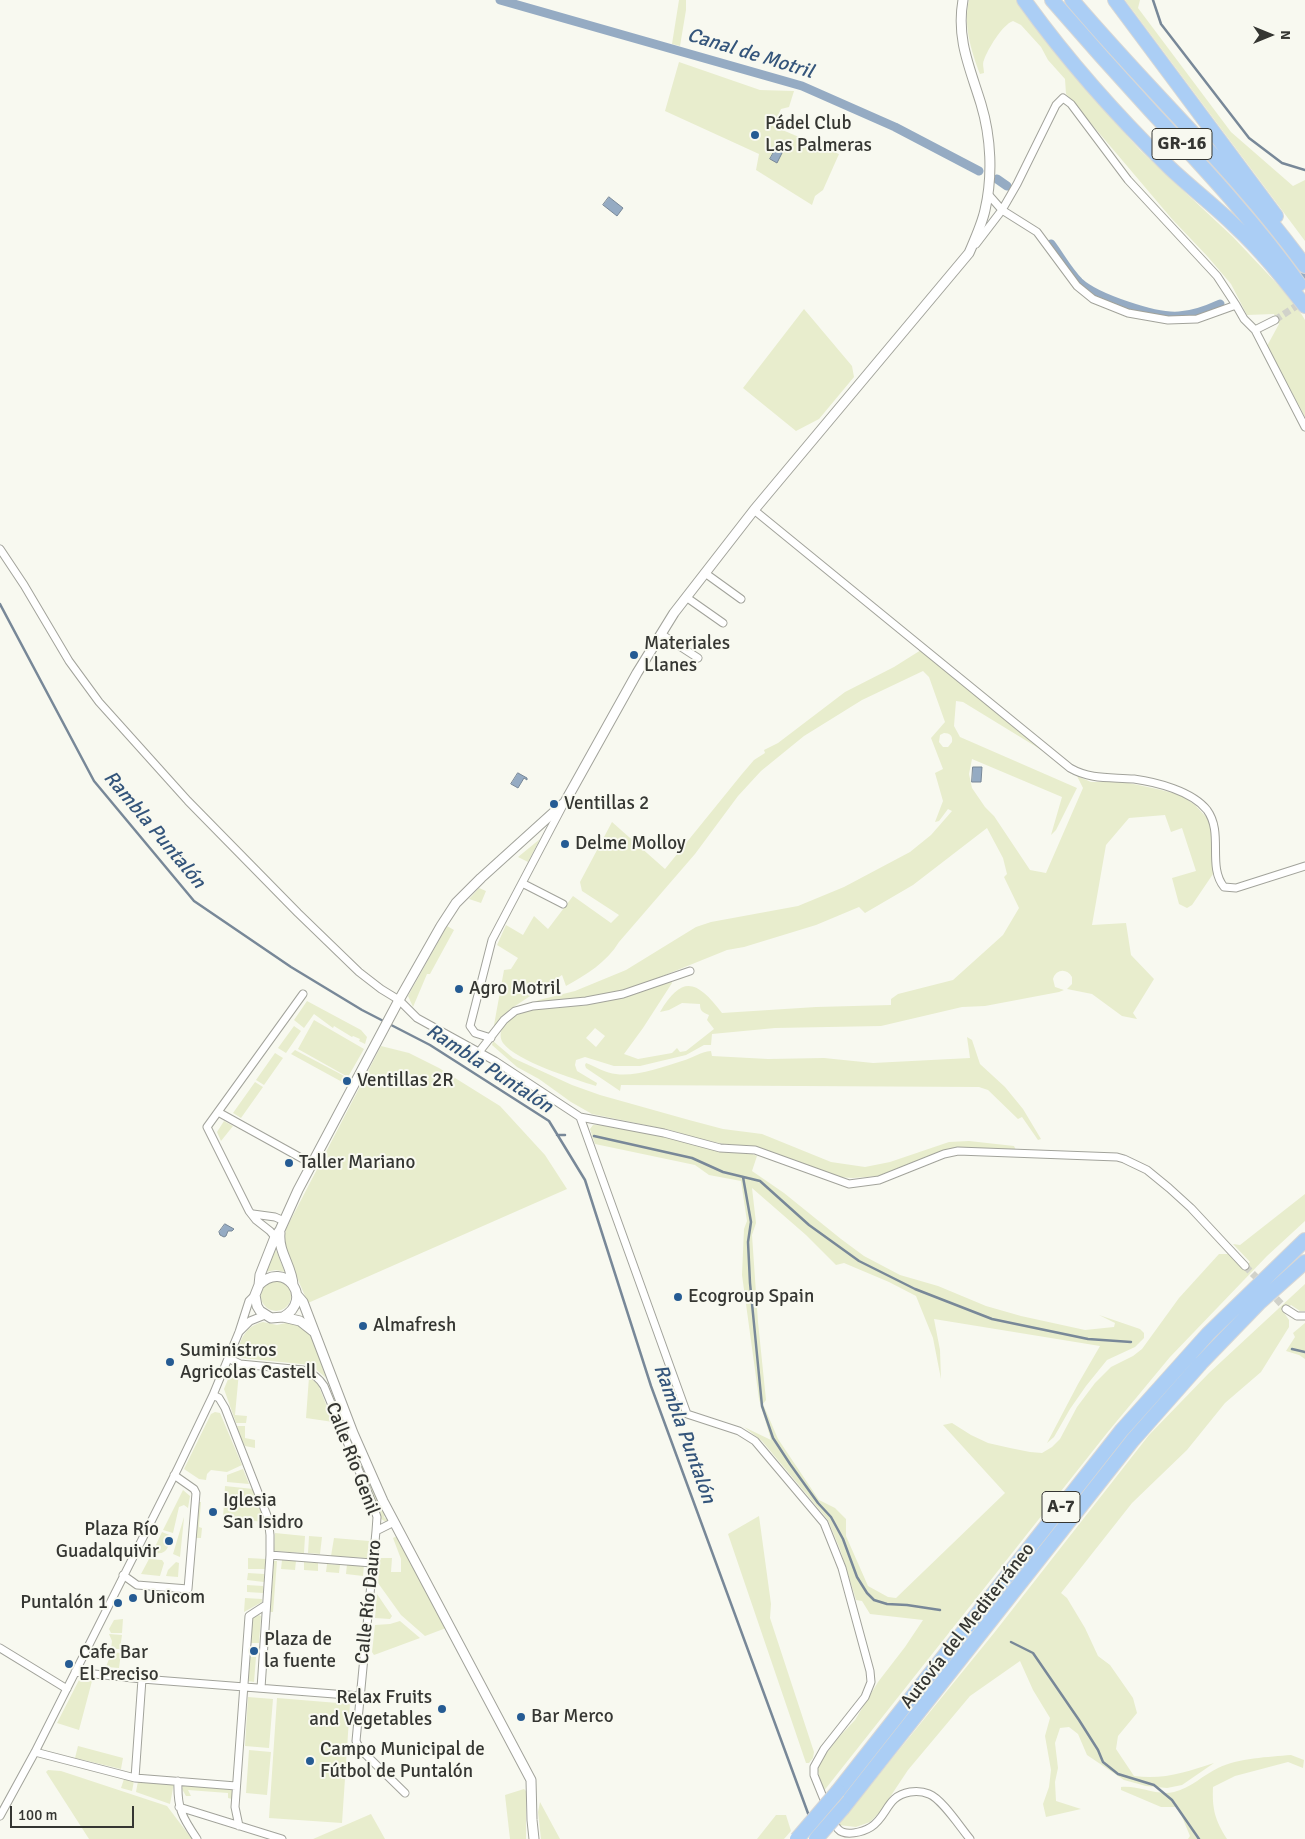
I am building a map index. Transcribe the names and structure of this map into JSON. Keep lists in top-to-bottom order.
{
  "streets": {
    "highway": ["GR-16", "A-7", "Autovía del Mediterráneo"],
    "street": ["Calle Río Genil", "Calle Río Dauro"]
  },
  "crossings": [
    ["Calle Río Genil", "Calle Río Dauro"]
  ],
  "water": ["Canal de Motril", "Rambla Puntalón"],
  "places": [
    "Pádel Club Las Palmeras",
    "Materiales Llanes",
    "Ventillas 2",
    "Delme Molloy",
    "Agro Motril",
    "Ventillas 2R",
    "Taller Mariano",
    "Ecogroup Spain",
    "Almafresh",
    "Suministros Agricolas Castell",
    "Iglesia San Isidro",
    "Plaza Río Guadalquivir",
    "Unicom",
    "Puntalón 1",
    "Plaza de la fuente",
    "Cafe Bar El Preciso",
    "Relax Fruits and Vegetables",
    "Bar Merco",
    "Campo Municipal de Fútbol de Puntalón"
  ],
  "scale_bar": "100 m",
  "north": "right"
}
